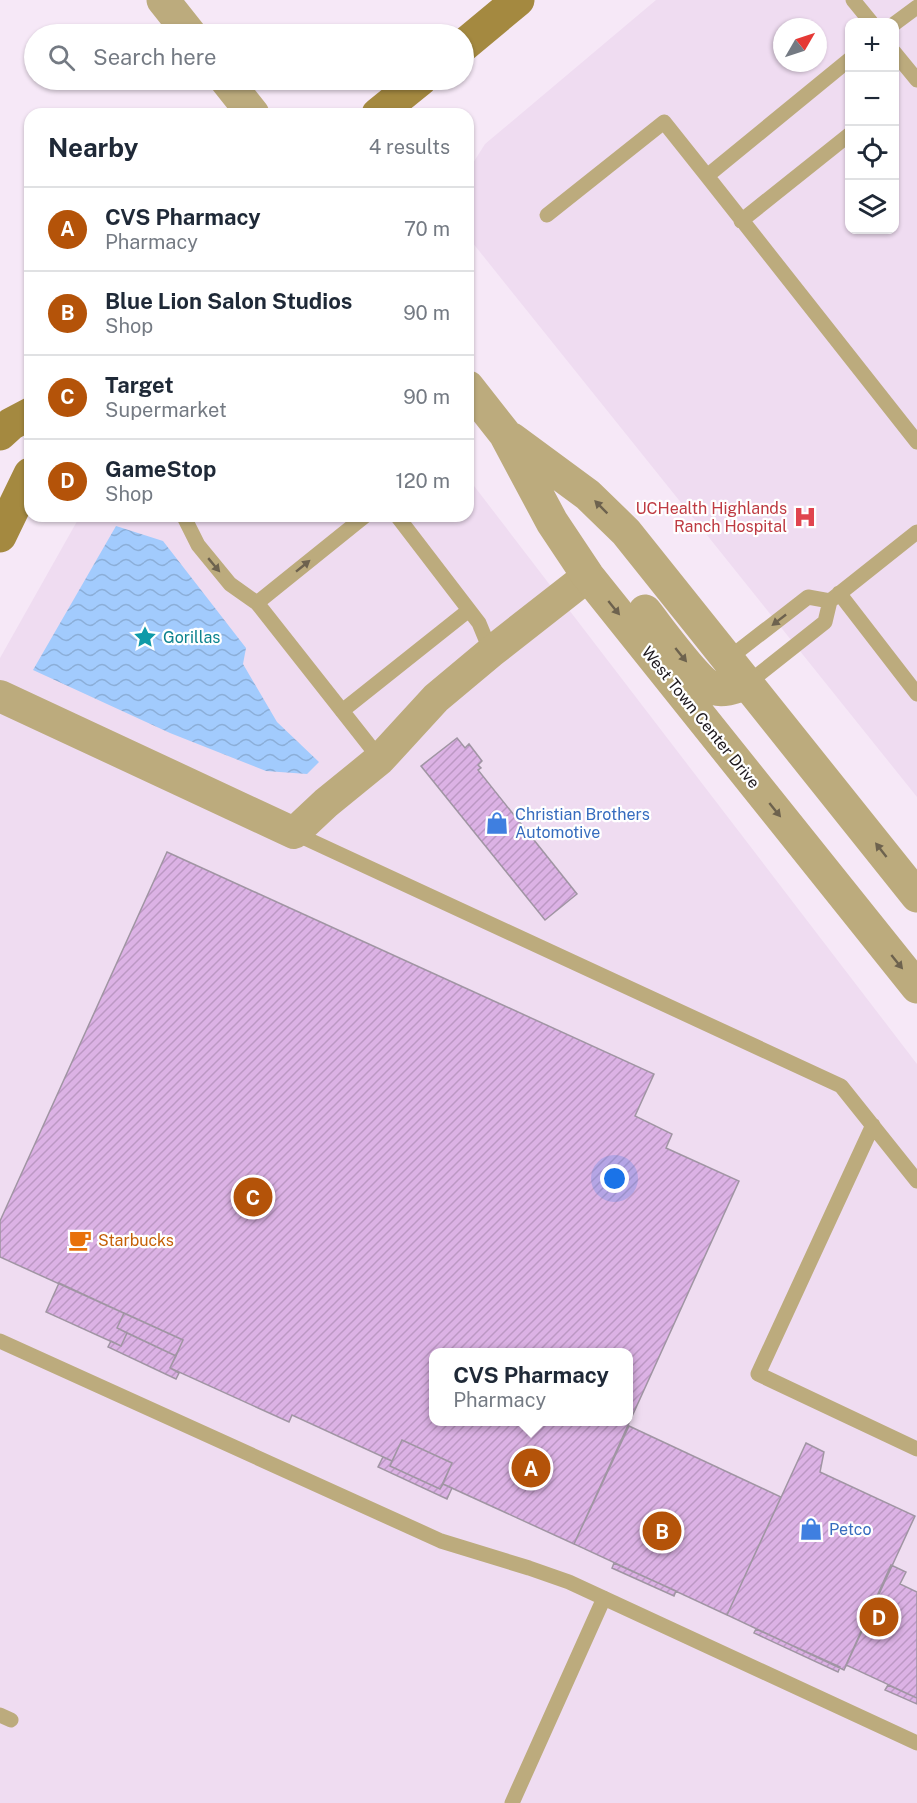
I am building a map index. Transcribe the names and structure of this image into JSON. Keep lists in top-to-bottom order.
{
  "streets": {
    "street": ["West Town Center Drive"]
  },
  "places": {
    "hospital": ["UCHealth Highlands Ranch Hospital"],
    "place": ["Gorillas"],
    "shop": ["Christian Brothers Automotive", "Petco"],
    "cafe": ["Starbucks"]
  },
  "north": "top right",
  "page": {
    "map_buttons": ["+", "−"],
    "search": "Search here",
    "heading": ["Nearby", "4 results"],
    "list": [
      {
        "mark": "A",
        "name": "CVS Pharmacy",
        "note": "Pharmacy",
        "value": "70 m"
      },
      {
        "mark": "B",
        "name": "Blue Lion Salon Studios",
        "note": "Shop",
        "value": "90 m"
      },
      {
        "mark": "C",
        "name": "Target",
        "note": "Supermarket",
        "value": "90 m"
      },
      {
        "mark": "D",
        "name": "GameStop",
        "note": "Shop",
        "value": "120 m"
      }
    ],
    "pins": [
      "C",
      "A",
      "B",
      "D"
    ],
    "popup": ["CVS Pharmacy", "Pharmacy"]
  }
}
